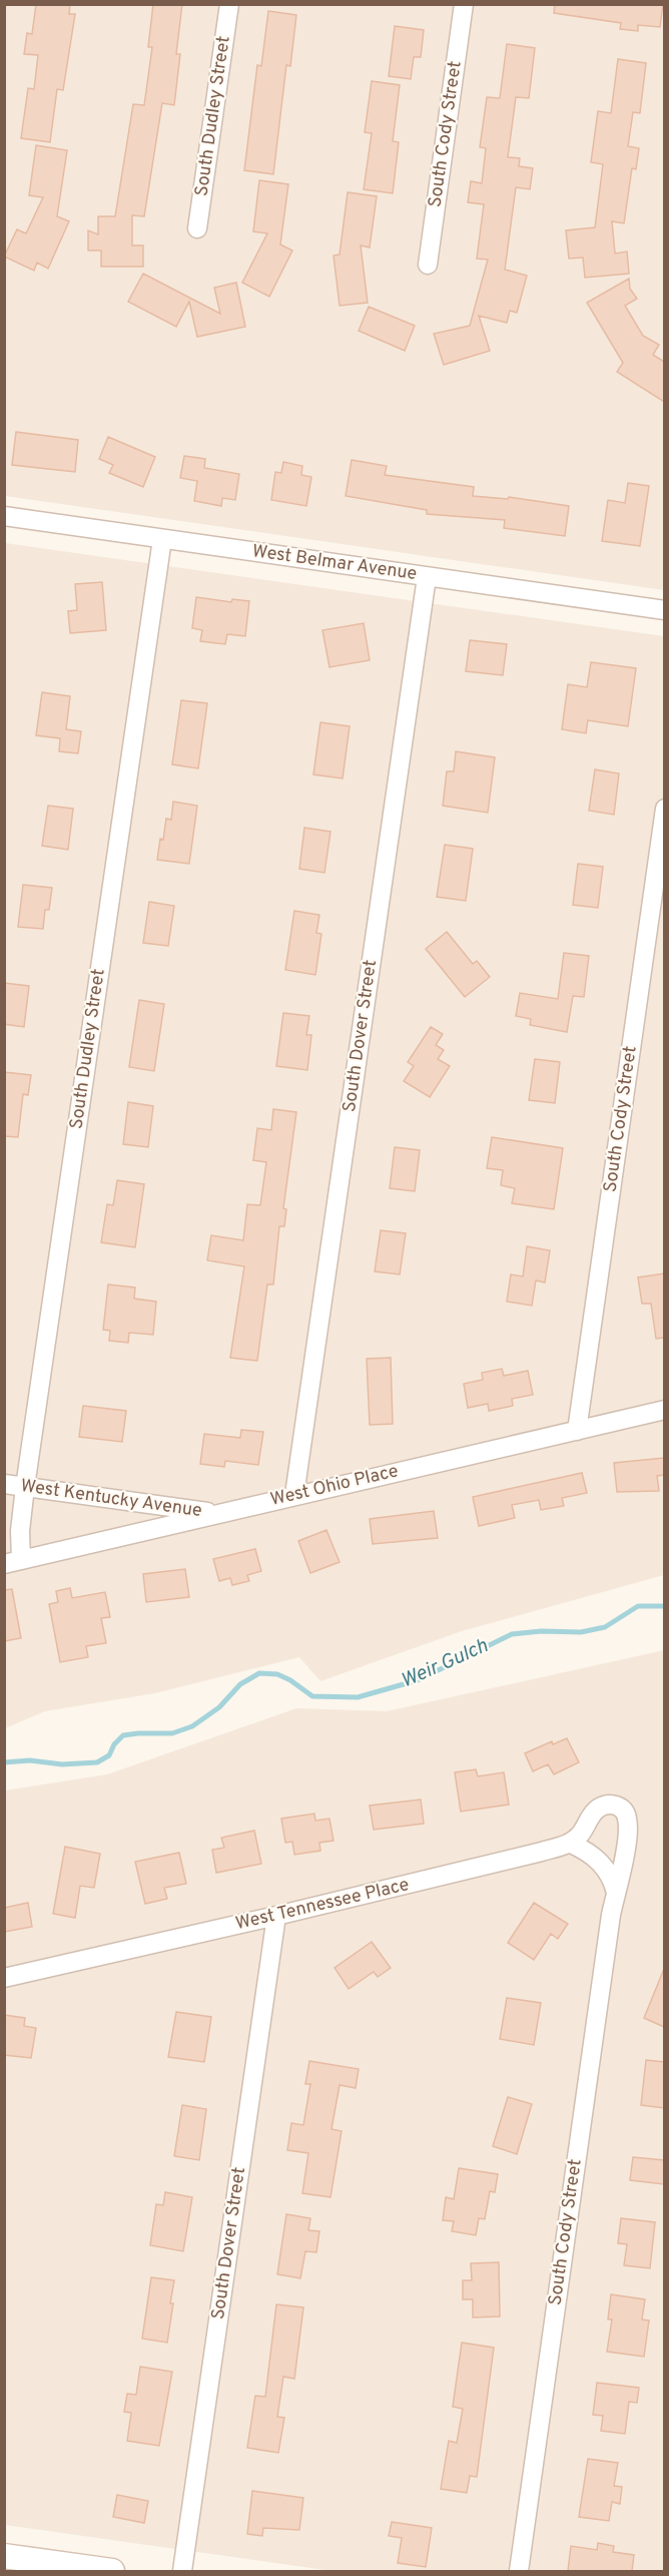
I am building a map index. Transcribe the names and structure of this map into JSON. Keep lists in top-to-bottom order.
{
  "streets": {
    "street": [
      "South Dudley Street",
      "South Cody Street",
      "West Belmar Avenue",
      "South Dover Street",
      "West Ohio Place",
      "West Kentucky Avenue",
      "West Tennessee Place"
    ]
  },
  "crossings": [
    ["South Dudley Street", "West Belmar Avenue"],
    ["South Dudley Street", "West Ohio Place"],
    ["South Dudley Street", "West Kentucky Avenue"],
    ["South Cody Street", "West Ohio Place"],
    ["South Cody Street", "West Tennessee Place"],
    ["West Belmar Avenue", "South Dover Street"],
    ["South Dover Street", "West Ohio Place"],
    ["South Dover Street", "West Tennessee Place"],
    ["West Ohio Place", "West Kentucky Avenue"]
  ],
  "water": ["Weir Gulch"]
}
